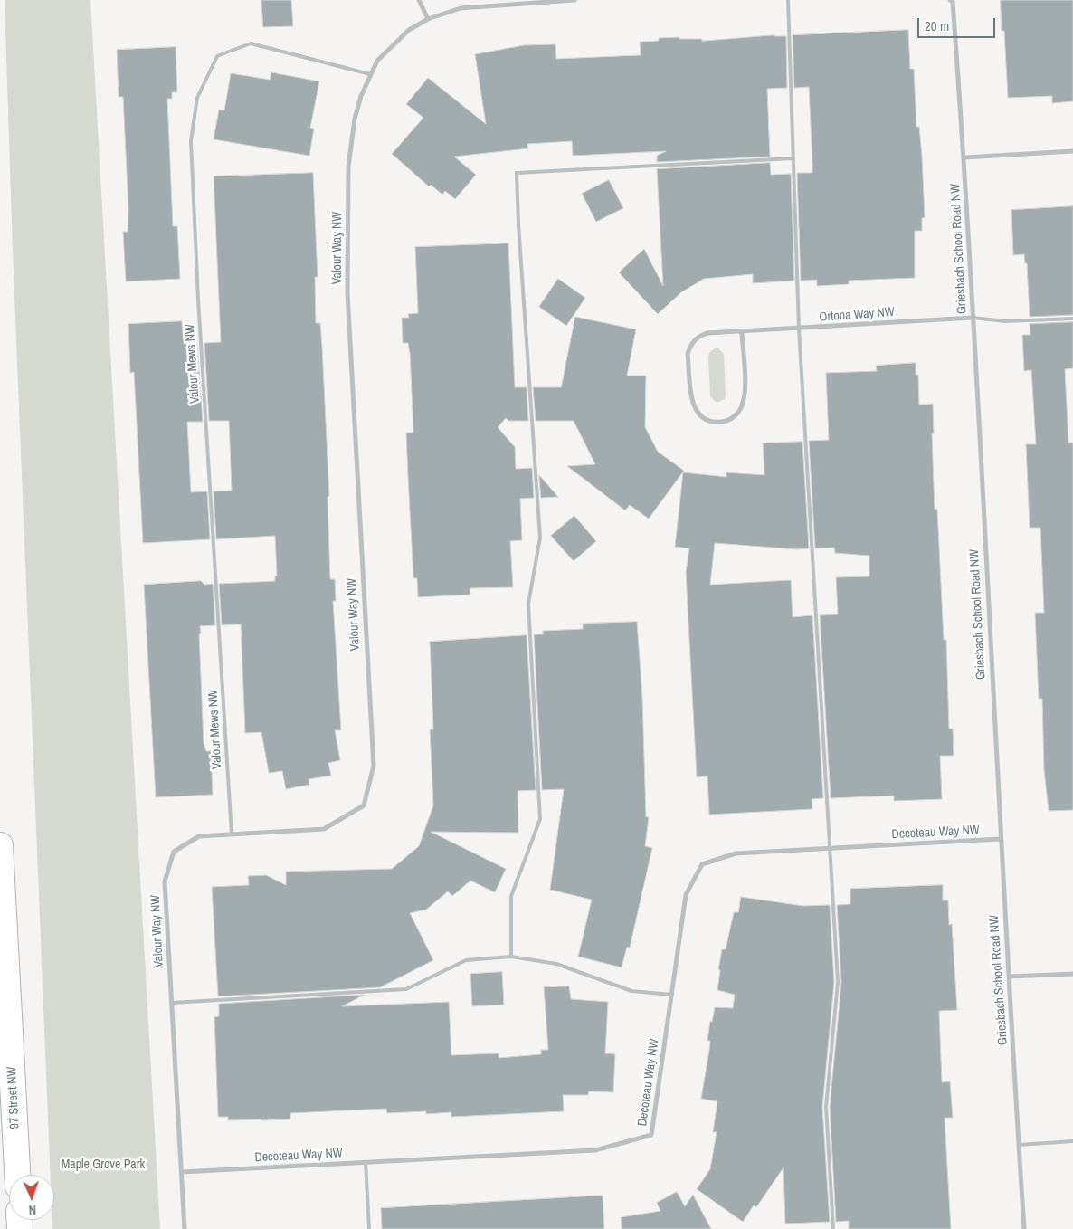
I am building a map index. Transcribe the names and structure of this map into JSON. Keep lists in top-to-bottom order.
{
  "streets": {
    "main road": ["97 Street NW"],
    "street": [
      "Valour Way NW",
      "Griesbach School Road NW",
      "Ortona Way NW",
      "Decoteau Way NW"
    ],
    "lane": ["Valour Mews NW"]
  },
  "crossings": [
    ["Valour Way NW", "Valour Mews NW"],
    ["Valour Way NW", "Decoteau Way NW"],
    ["Griesbach School Road NW", "Ortona Way NW"],
    ["Griesbach School Road NW", "Decoteau Way NW"]
  ],
  "parks": ["Maple Grove Park"],
  "scale_bar": "20 m",
  "north": "bottom"
}
